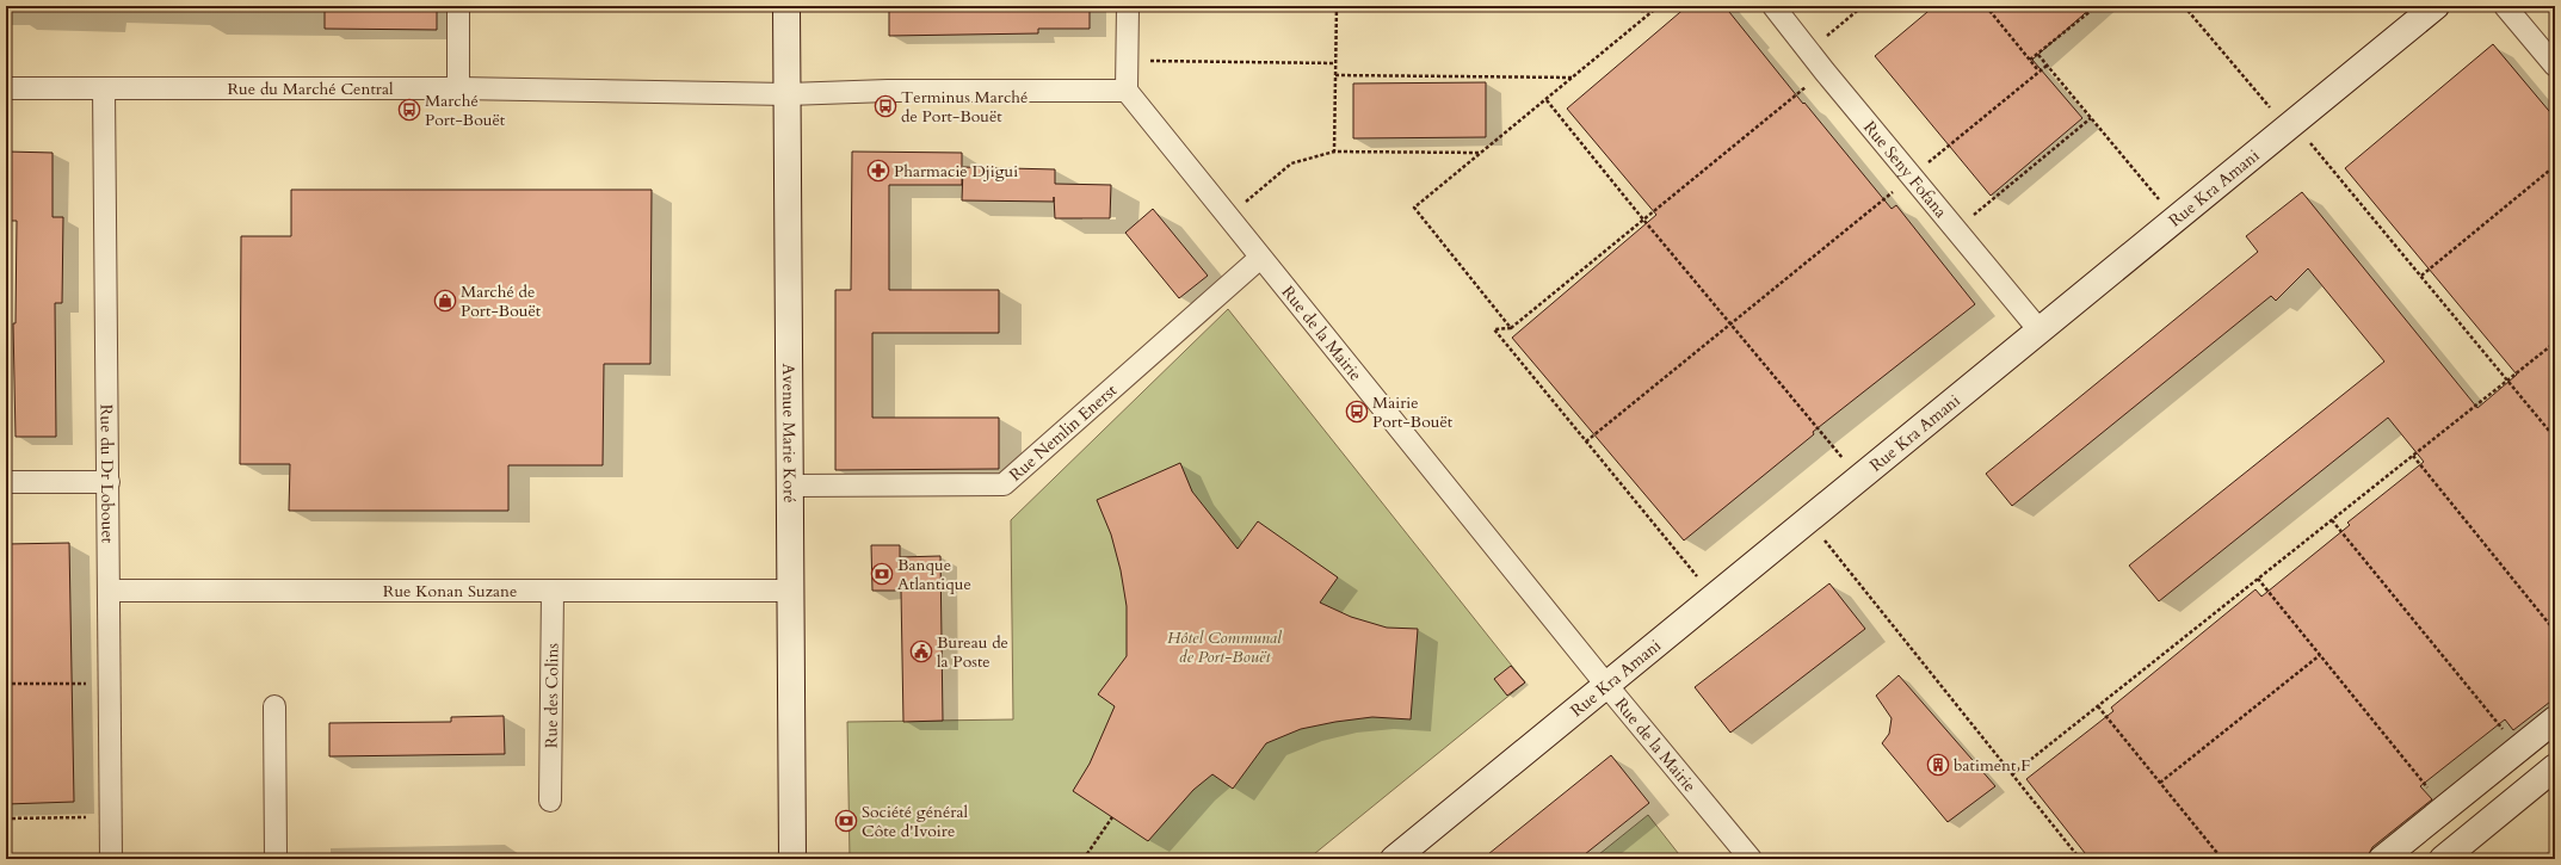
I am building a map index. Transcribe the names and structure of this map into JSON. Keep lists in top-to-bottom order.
{
  "streets": {
    "street": [
      "Rue du Marché Central",
      "Rue Seny Fofana",
      "Rue Kra Amani",
      "Rue de la Mairie",
      "Avenue Marie Koré",
      "Rue Nemlin Enerst",
      "Rue du Dr Lobouet",
      "Rue Konan Suzane",
      "Rue des Colins"
    ]
  },
  "crossings": [
    ["Rue du Marché Central", "Avenue Marie Koré"],
    ["Rue du Marché Central", "Rue du Dr Lobouet"],
    ["Rue Seny Fofana", "Rue Kra Amani"],
    ["Rue Kra Amani", "Rue de la Mairie"],
    ["Rue de la Mairie", "Rue Nemlin Enerst"],
    ["Avenue Marie Koré", "Rue Nemlin Enerst"],
    ["Avenue Marie Koré", "Rue Konan Suzane"],
    ["Rue du Dr Lobouet", "Rue Konan Suzane"],
    ["Rue Konan Suzane", "Rue des Colins"]
  ],
  "parks": ["Hôtel Communal de Port-Bouët"],
  "places": {
    "bus stop": ["Terminus Marché de Port-Bouët", "Marché Port-Bouët", "Mairie Port-Bouët"],
    "pharmacy": ["Pharmacie Djigui"],
    "shop": ["Marché de Port-Bouët"],
    "bank": ["Banque Atlantique", "Société général Côte d'Ivoire"],
    "public building": ["Bureau de la Poste"],
    "building": ["batiment F"]
  }
}
